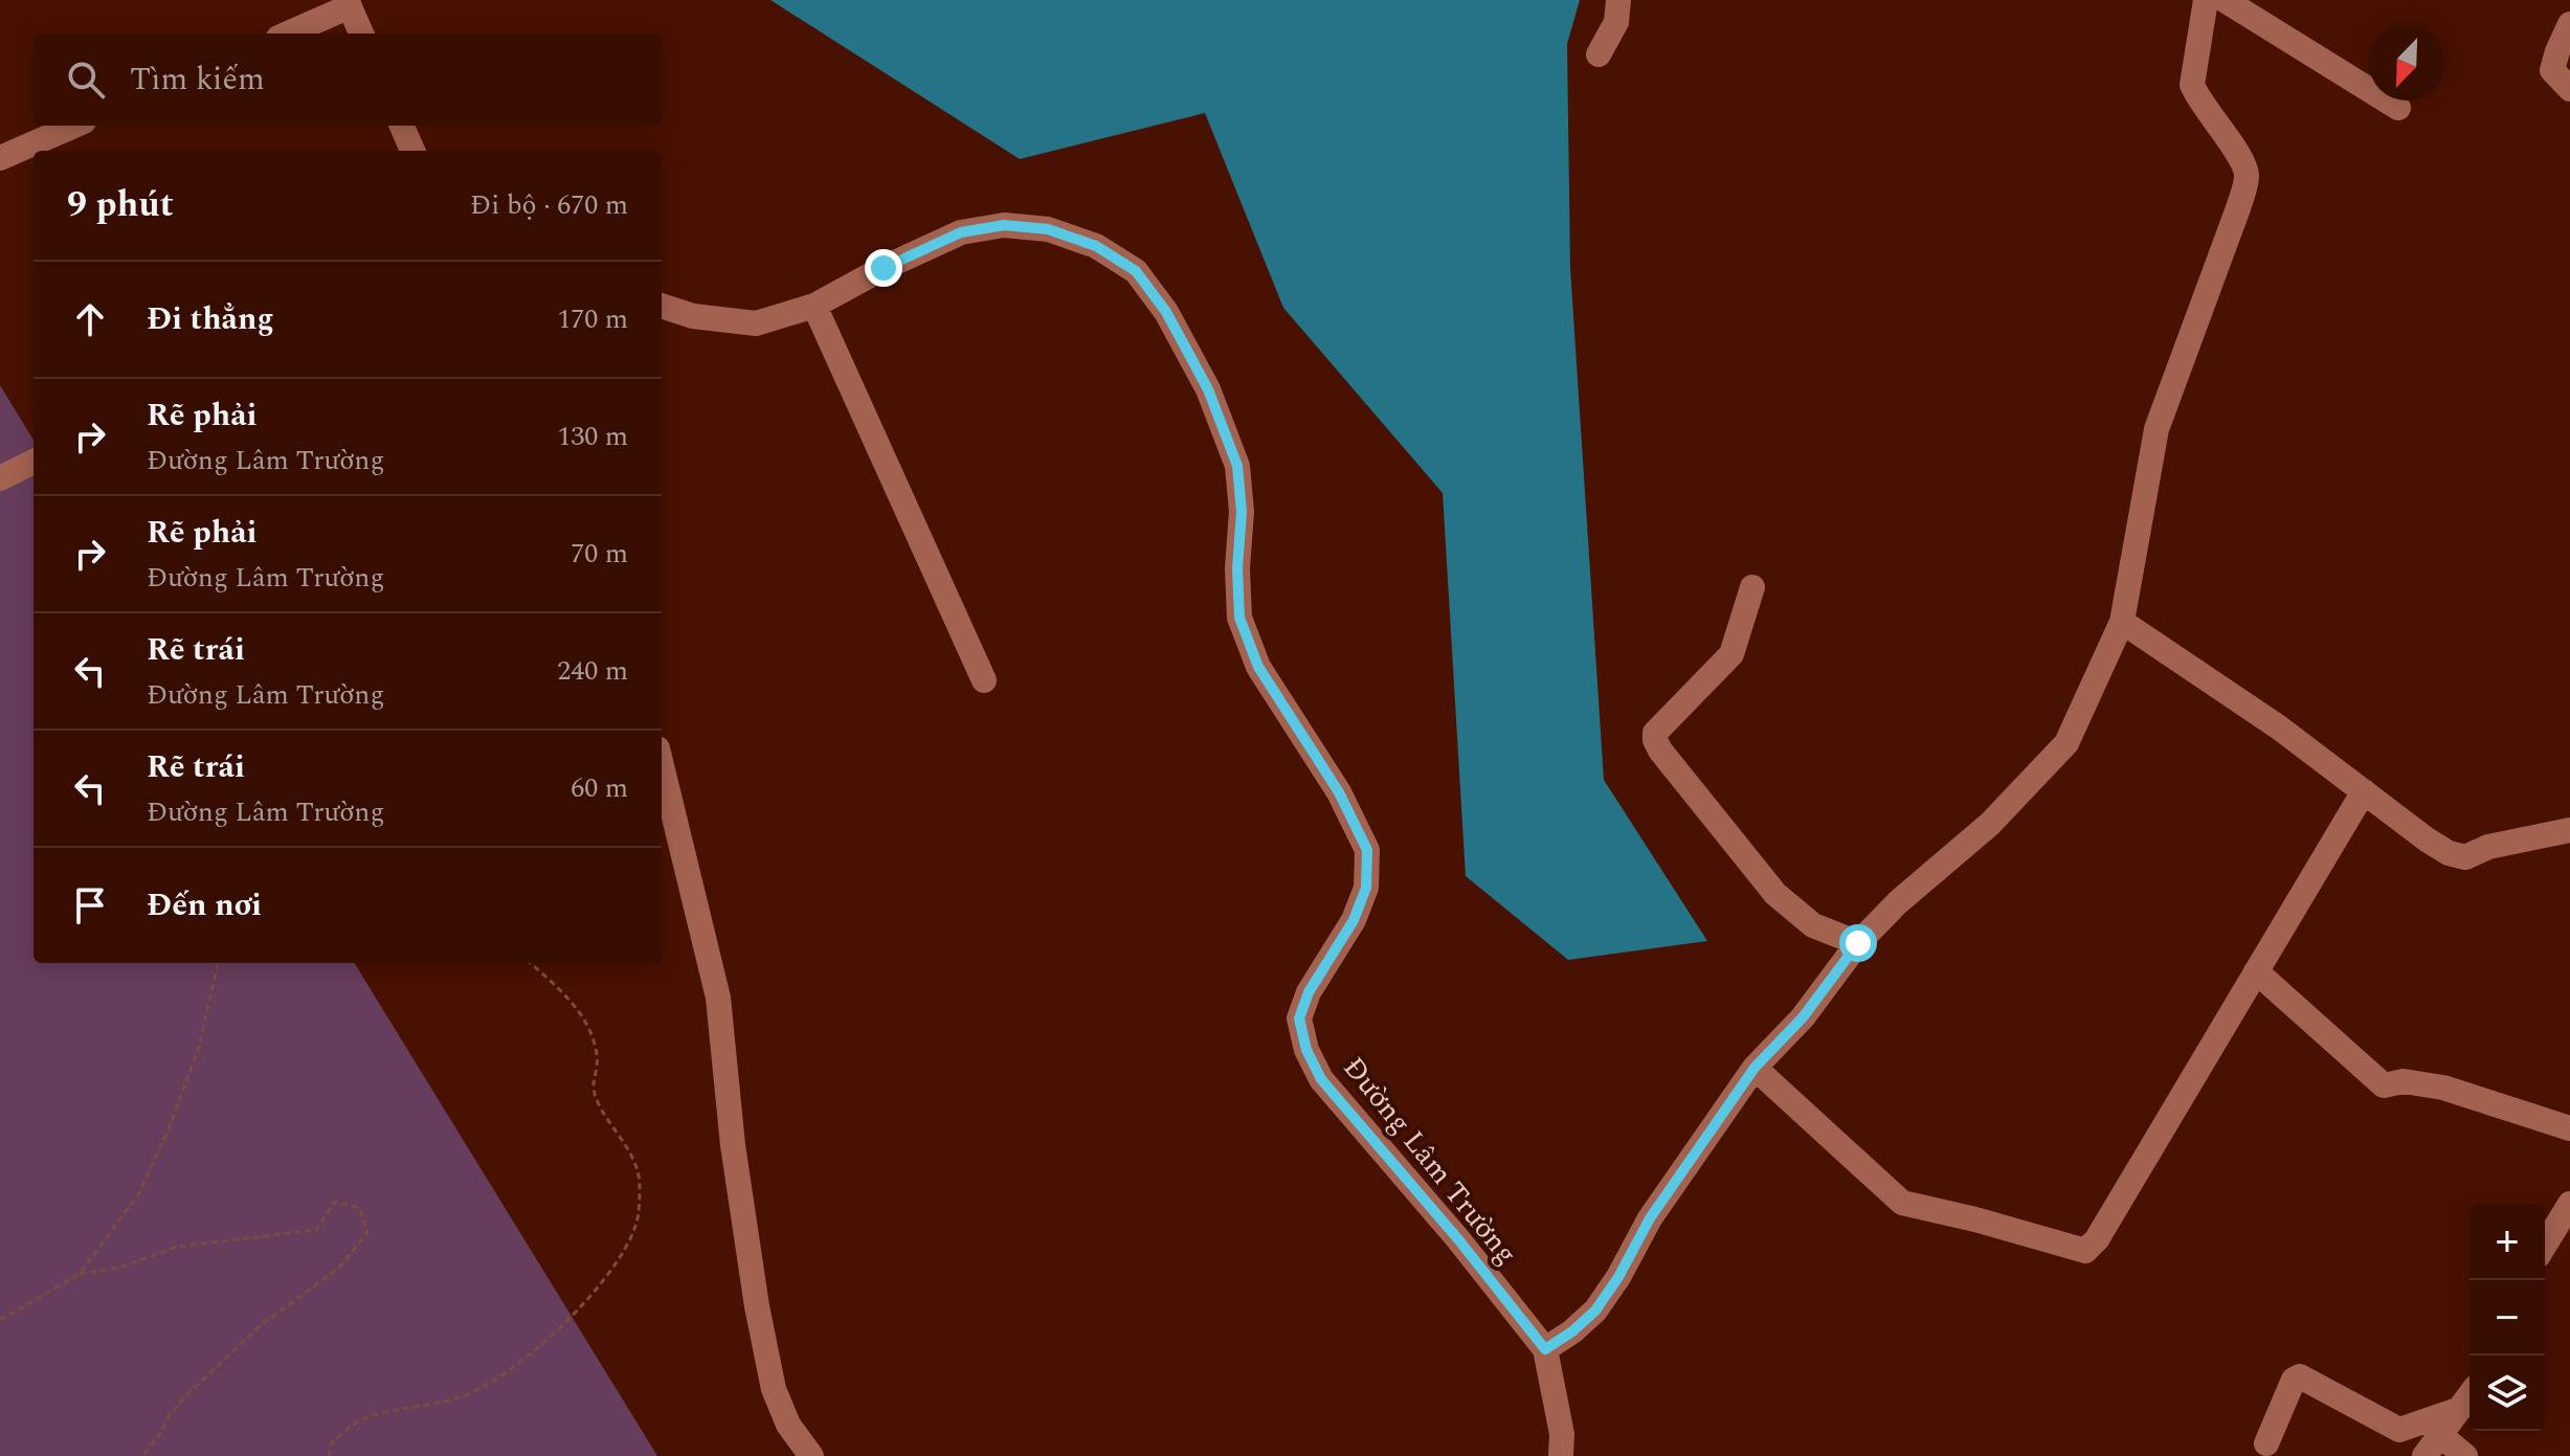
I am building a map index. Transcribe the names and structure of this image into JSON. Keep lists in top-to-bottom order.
{
  "streets": {
    "street": ["Đường Lâm Trường"]
  },
  "north": "bottom left",
  "page": {
    "search": "Tìm kiếm",
    "heading": ["9 phút", "Đi bộ · 670 m"],
    "list": [
      ["Đi thẳng", "170 m"],
      ["Rẽ phải", "Đường Lâm Trường", "130 m"],
      ["Rẽ phải", "Đường Lâm Trường", "70 m"],
      ["Rẽ trái", "Đường Lâm Trường", "240 m"],
      ["Rẽ trái", "Đường Lâm Trường", "60 m"],
      "Đến nơi"
    ],
    "map_buttons": ["+", "−"]
  }
}
